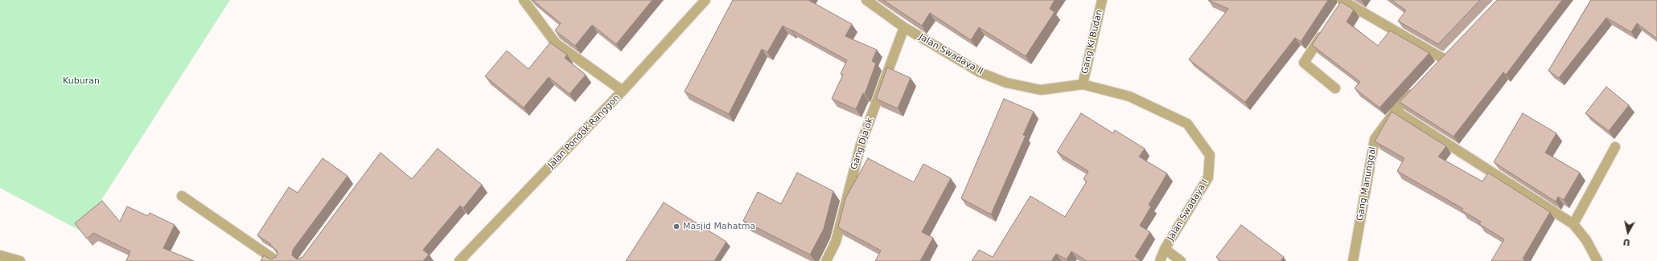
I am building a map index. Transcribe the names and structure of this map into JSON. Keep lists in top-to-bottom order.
{
  "streets": {
    "street": [
      "Gang Ki Budan",
      "Jalan Swadaya II",
      "Jalan Pondok Ranggon",
      "Gang Dja'ok",
      "Gang Manunggal",
      "Jalan Swadaya I"
    ]
  },
  "crossings": [
    ["Gang Ki Budan", "Jalan Swadaya II"],
    ["Gang Ki Budan", "Jalan Swadaya I"],
    ["Jalan Swadaya II", "Gang Dja'ok"],
    ["Jalan Swadaya II", "Jalan Swadaya I"]
  ],
  "parks": ["Kuburan"],
  "places": ["Masjid Mahatma"],
  "north": "bottom"
}
